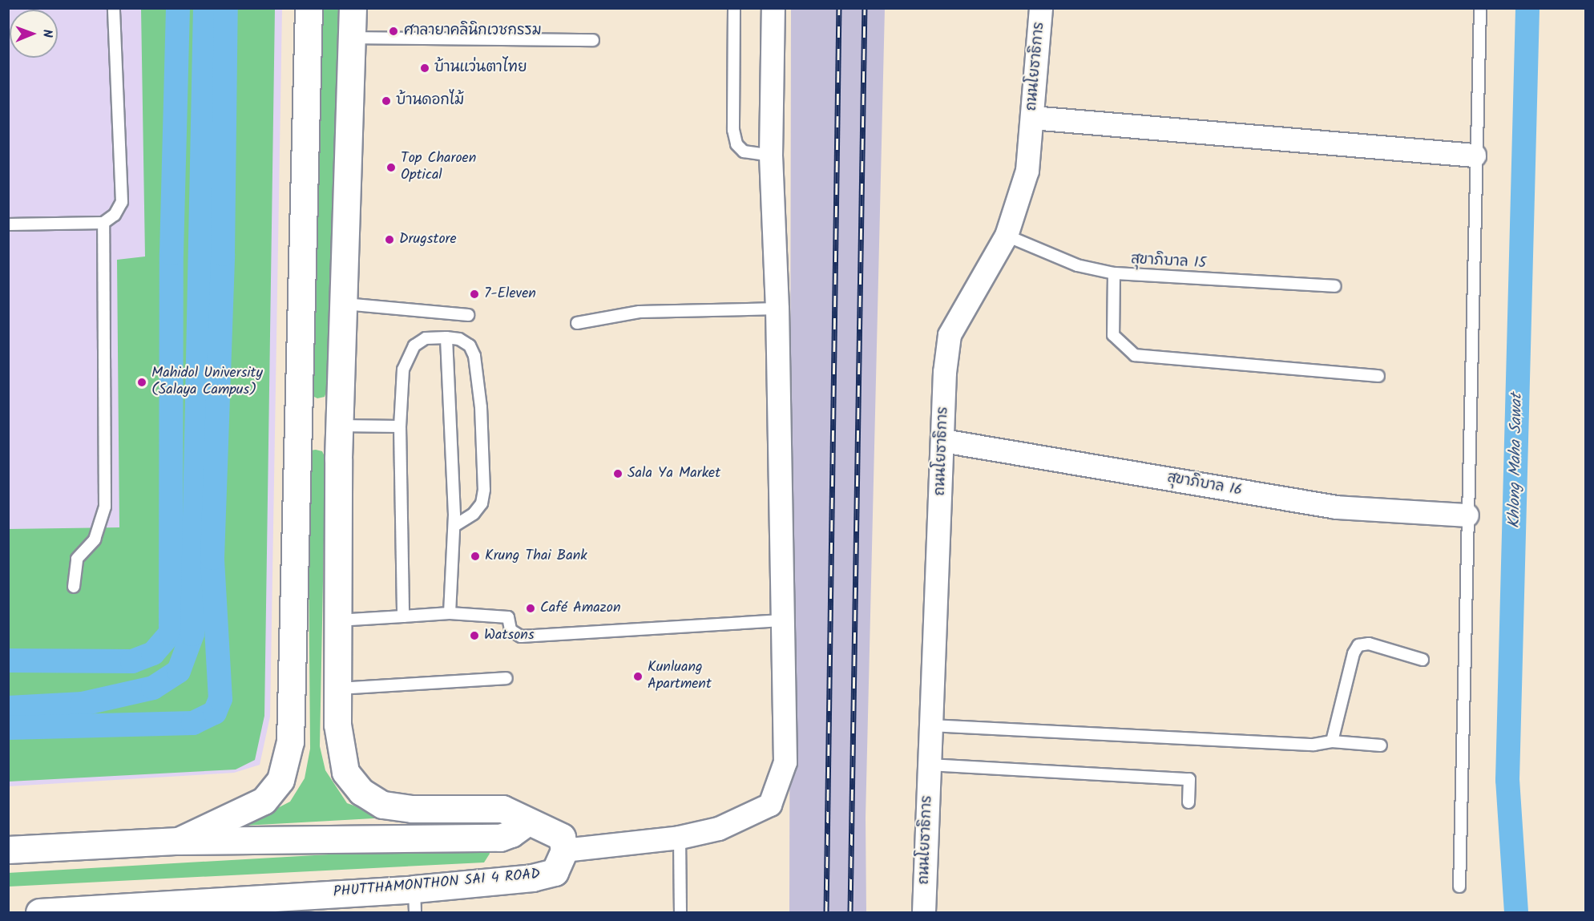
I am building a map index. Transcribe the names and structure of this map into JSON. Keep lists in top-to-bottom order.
{
  "streets": {
    "main road": ["PHUTTHAMONTHON SAI 4 ROAD"],
    "street": ["ถนนโยธาธิการ", "สุขาภิบาล 16"],
    "lane": ["สุขาภิบาล 15"]
  },
  "crossings": [
    ["ถนนโยธาธิการ", "สุขาภิบาล 15"],
    ["ถนนโยธาธิการ", "สุขาภิบาล 16"]
  ],
  "water": ["Khlong Maha Sawat"],
  "places": [
    "ศาลายาคลินิกเวชกรรม",
    "บ้านแว่นตาไทย",
    "บ้านดอกไม้",
    "Top Charoen Optical",
    "Drugstore",
    "7-Eleven",
    "Mahidol University (Salaya Campus)",
    "Sala Ya Market",
    "Krung Thai Bank",
    "Café Amazon",
    "Watsons",
    "Kunluang Apartment"
  ],
  "north": "right"
}
